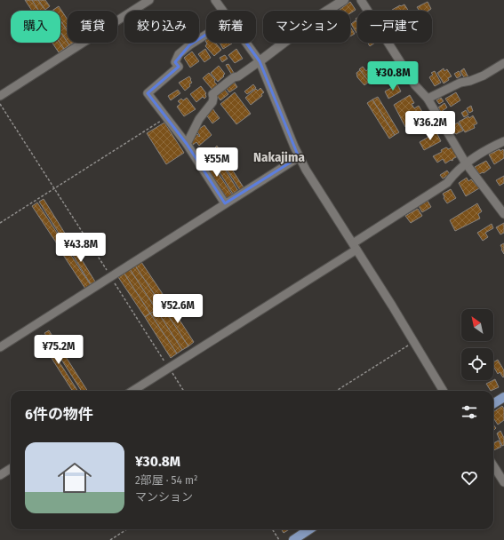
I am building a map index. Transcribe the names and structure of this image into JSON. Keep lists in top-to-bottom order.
{
  "districts": ["Nakajima"],
  "north": "top left",
  "page": {
    "chip": [
      "購入",
      "賃貸",
      "絞り込み",
      "新着",
      "マンション",
      "一戸建て"
    ],
    "price": [
      "¥30.8M",
      "¥36.2M",
      "¥55M",
      "¥43.8M",
      "¥52.6M",
      "¥75.2M"
    ],
    "heading": "6件の物件",
    "list": [
      {
        "name": "¥30.8M",
        "note": "2部屋 · 54 m² · マンション"
      }
    ]
  }
}
